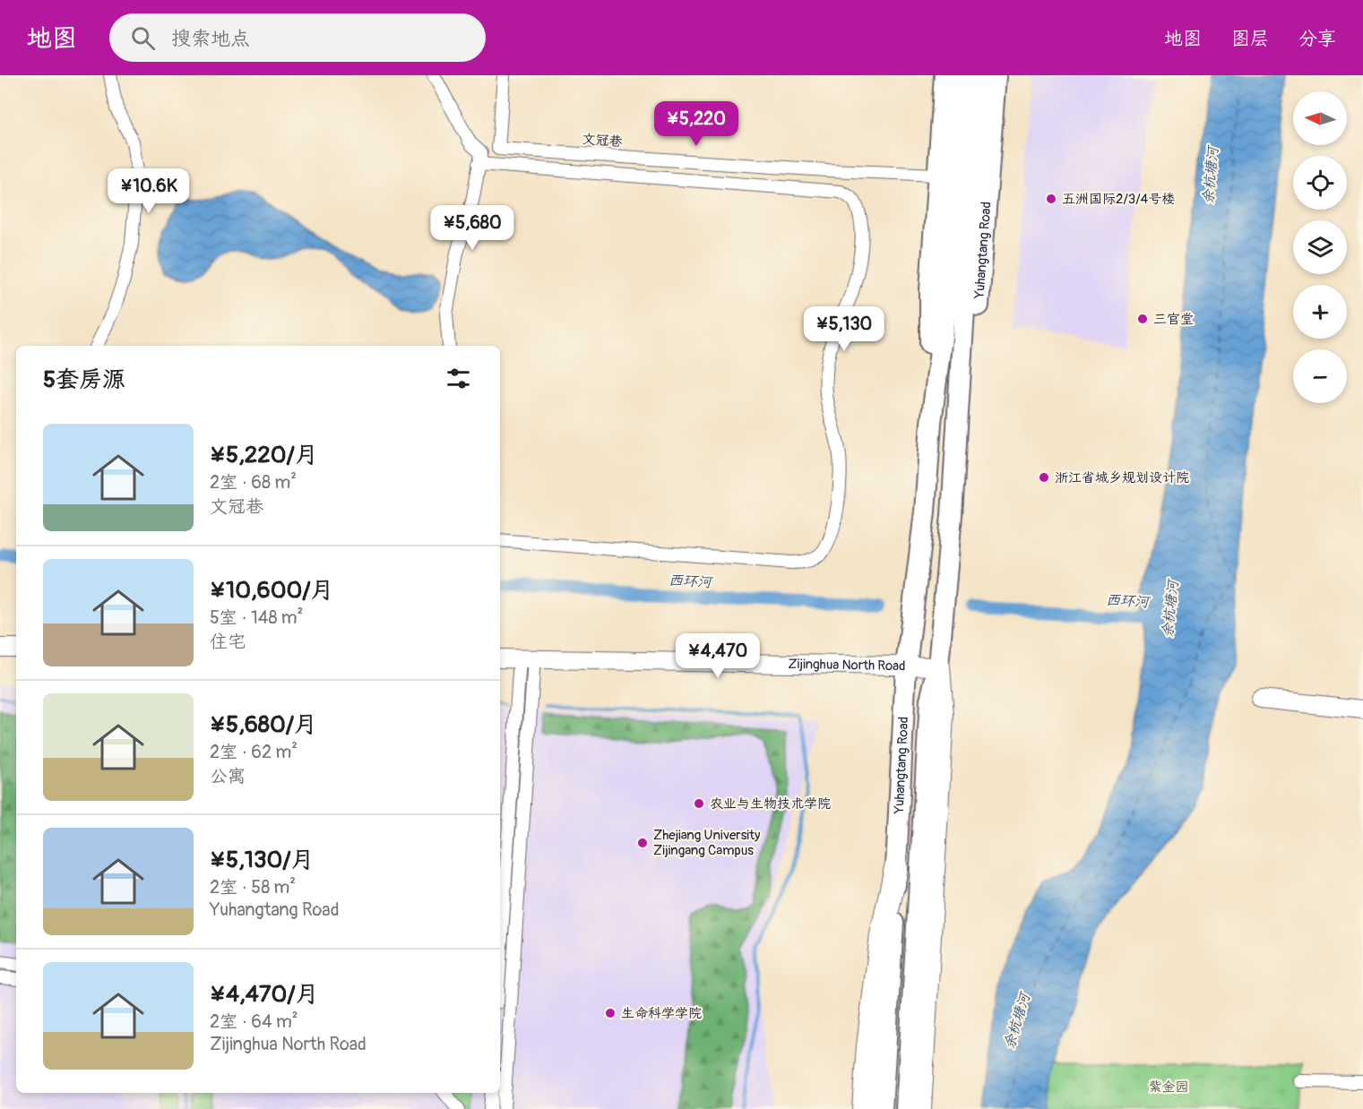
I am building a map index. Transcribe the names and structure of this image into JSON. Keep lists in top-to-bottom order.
{
  "streets": {
    "main road": ["Yuhangtang Road", "Zijinghua North Road"],
    "street": ["文冠巷"]
  },
  "crossings": [
    ["文冠巷", "Yuhangtang Road"],
    ["Yuhangtang Road", "Zijinghua North Road"]
  ],
  "water": ["余杭塘河", "西环河"],
  "parks": ["紫金园"],
  "places": [
    "五洲国际2/3/4号楼",
    "三官堂",
    "浙江省城乡规划设计院",
    "农业与生物技术学院",
    "Zhejiang University Zijingang Campus",
    "生命科学学院"
  ],
  "north": "left",
  "page": {
    "header": "地图",
    "search": "搜索地点",
    "nav": ["地图", "图层", "分享"],
    "map_buttons": ["+", "−"],
    "price": [
      "¥5,220",
      "¥10.6K",
      "¥5,680",
      "¥5,130",
      "¥4,470"
    ],
    "heading": "5套房源",
    "list": [
      {
        "name": "¥5,220/月",
        "note": "2室 · 68 m² · 文冠巷"
      },
      {
        "name": "¥10,600/月",
        "note": "5室 · 148 m² · 住宅"
      },
      {
        "name": "¥5,680/月",
        "note": "2室 · 62 m² · 公寓"
      },
      {
        "name": "¥5,130/月",
        "note": "2室 · 58 m² · Yuhangtang Road"
      },
      {
        "name": "¥4,470/月",
        "note": "2室 · 64 m² · Zijinghua North Road"
      }
    ]
  }
}
